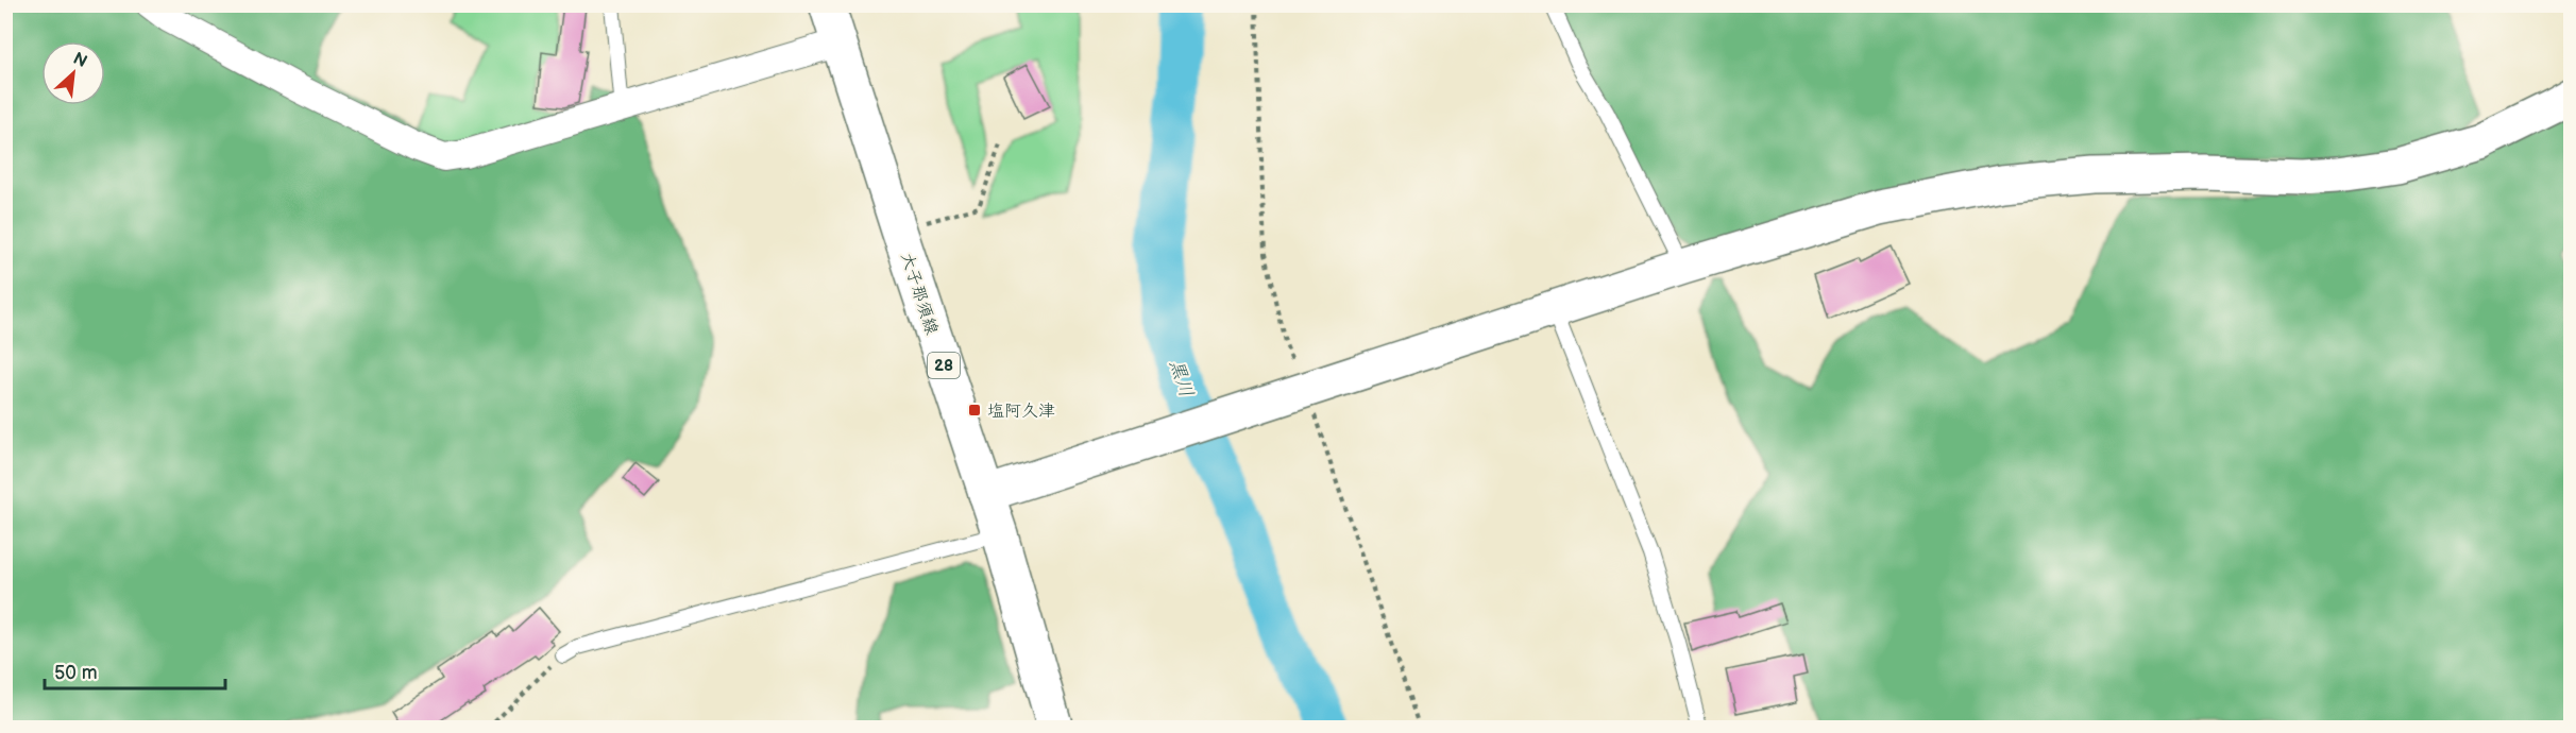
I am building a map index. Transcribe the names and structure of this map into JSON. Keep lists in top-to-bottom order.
{
  "streets": {
    "street": ["大子那須線", "28"]
  },
  "water": ["黒川"],
  "places": {
    "transit": ["塩阿久津"]
  },
  "scale_bar": "50 m",
  "north": "top right"
}
